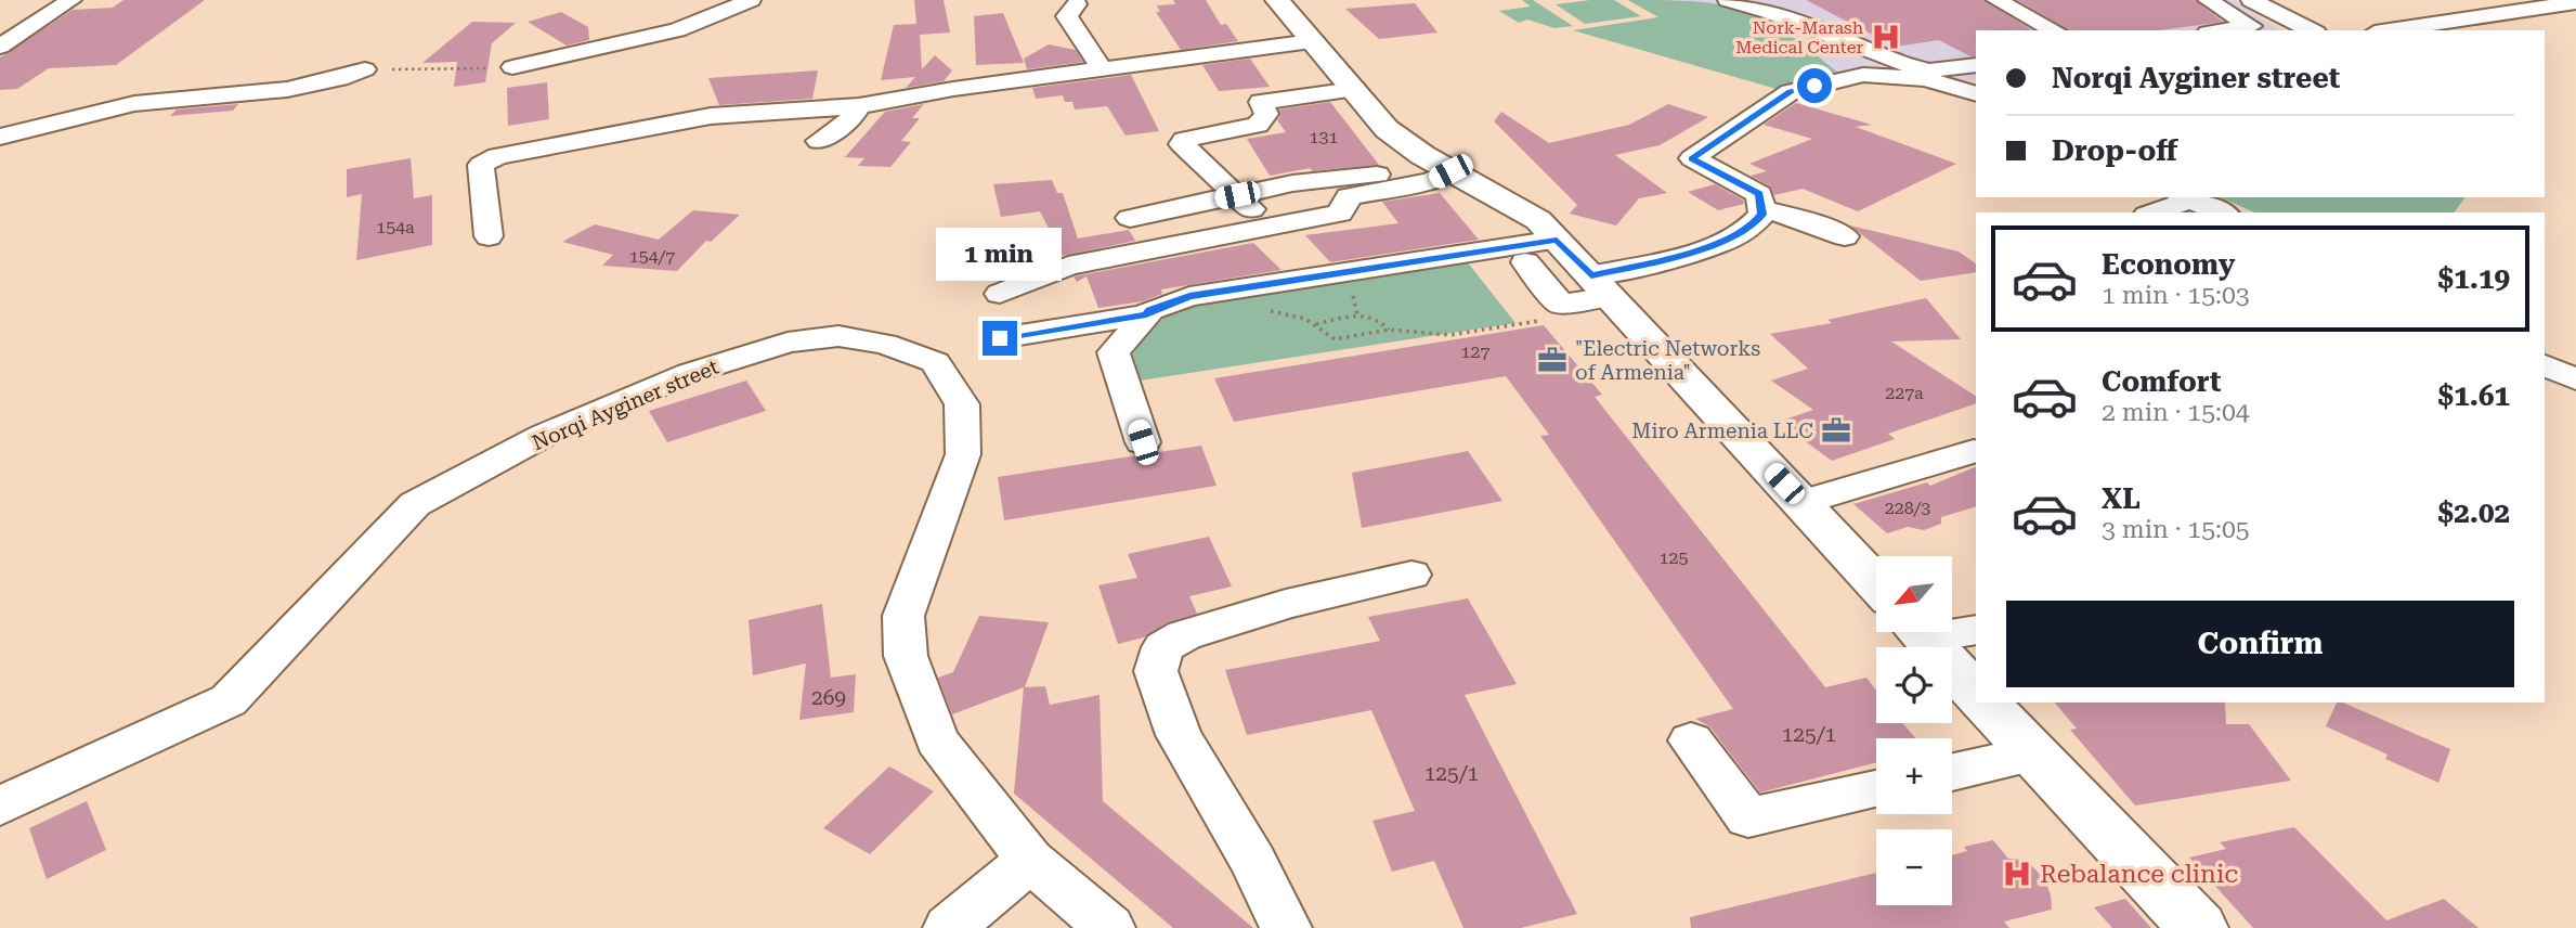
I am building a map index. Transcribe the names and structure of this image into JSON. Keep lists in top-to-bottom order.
{
  "streets": {
    "street": ["Norqi Ayginer street"]
  },
  "places": {
    "hospital": ["Nork-Marash Medical Center", "Rebalance clinic"],
    "office": ["\"Electric Networks of Armenia\"", "Miro Armenia LLC"]
  },
  "house_numbers": [
    "131",
    "154a",
    "154/7",
    "127",
    "227a",
    "228/3",
    "125",
    "269",
    "125/1",
    "125/1"
  ],
  "north": "bottom left",
  "page": {
    "banner": ["Norqi Ayginer street", "Drop-off"],
    "list": [
      {
        "name": "Economy",
        "note": "1 min · 15:03",
        "value": "$1.19"
      },
      {
        "name": "Comfort",
        "note": "2 min · 15:04",
        "value": "$1.61"
      },
      {
        "name": "XL",
        "note": "3 min · 15:05",
        "value": "$2.02"
      }
    ],
    "bubble": "1 min",
    "map_buttons": ["+", "−"],
    "buttons": "Confirm"
  }
}
